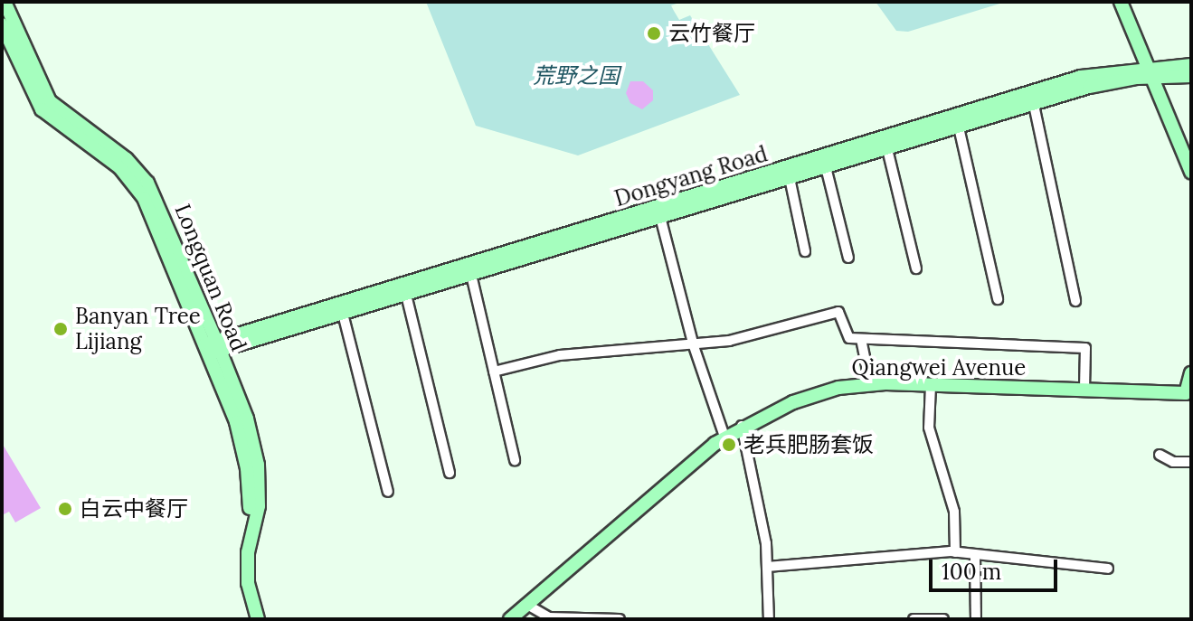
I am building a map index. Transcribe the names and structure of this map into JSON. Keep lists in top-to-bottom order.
{
  "streets": {
    "main road": ["Dongyang Road", "Longquan Road", "Qiangwei Avenue"]
  },
  "crossings": [
    ["Dongyang Road", "Longquan Road"]
  ],
  "parks": ["荒野之国"],
  "places": [
    "云竹餐厅",
    "Banyan Tree Lijiang",
    "老兵肥肠套饭",
    "白云中餐厅"
  ],
  "scale_bar": "100 m"
}
